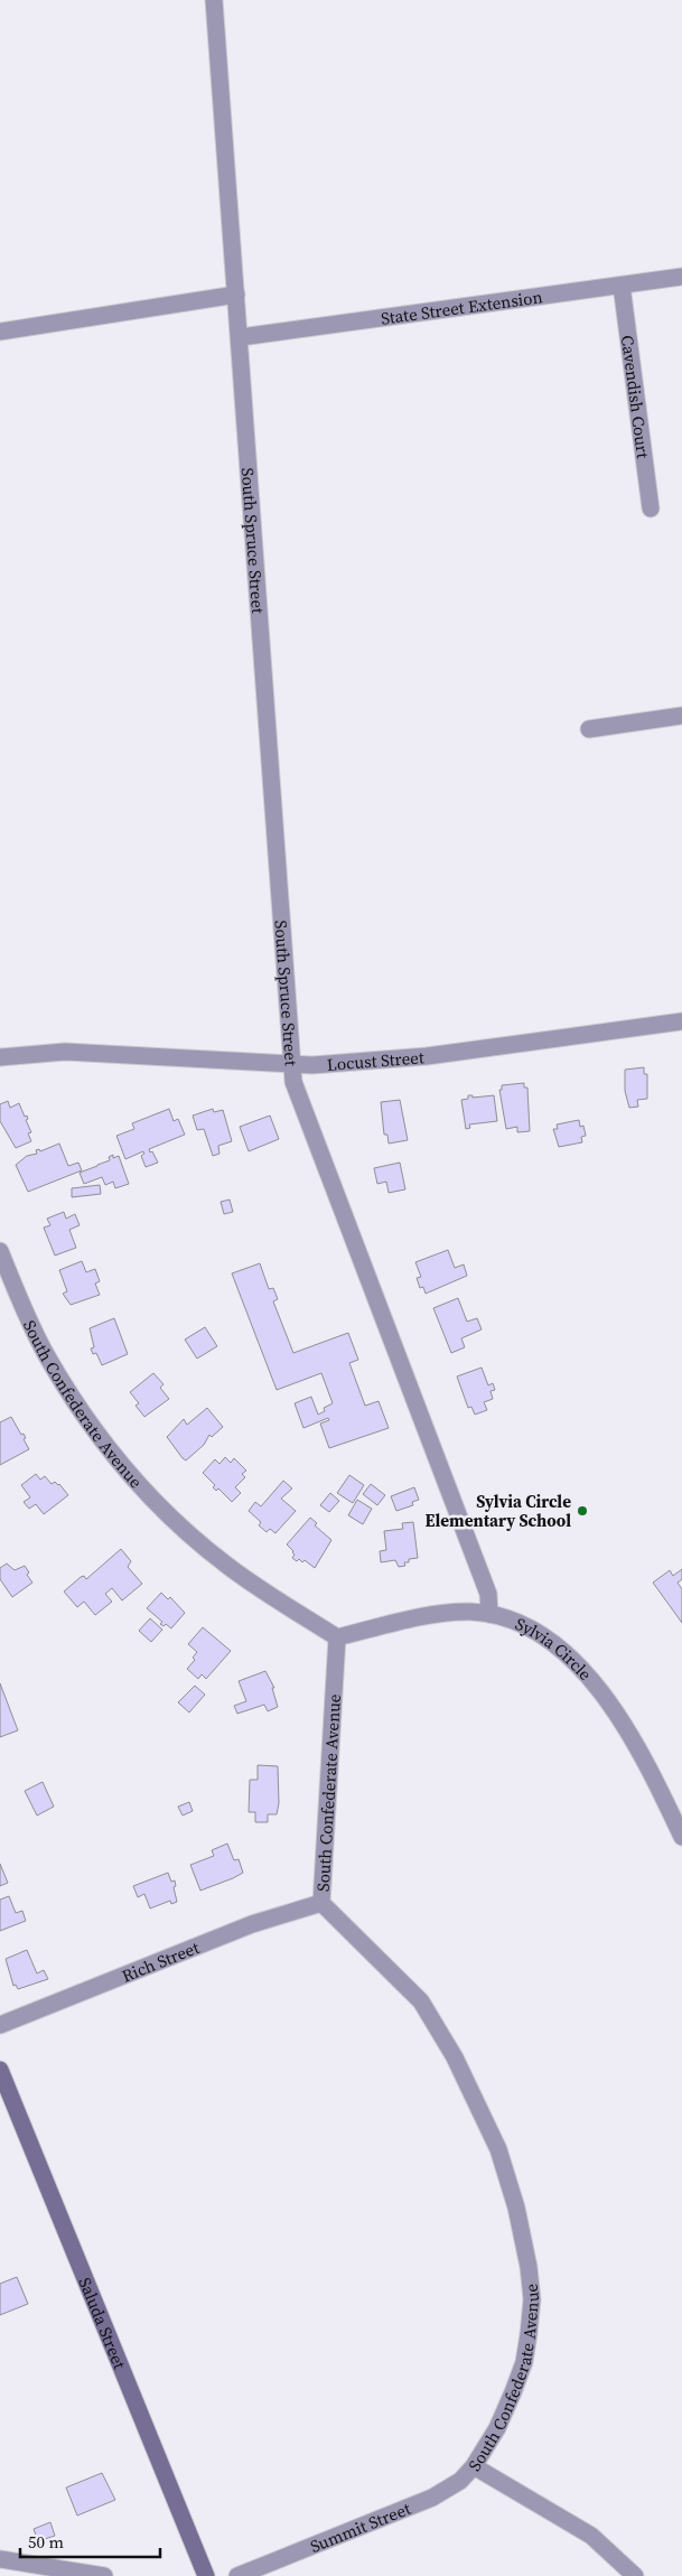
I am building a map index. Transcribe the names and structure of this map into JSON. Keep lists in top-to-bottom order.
{
  "streets": {
    "main road": ["Saluda Street"],
    "street": [
      "State Street Extension",
      "Cavendish Court",
      "South Spruce Street",
      "Locust Street",
      "South Confederate Avenue",
      "Sylvia Circle",
      "Rich Street",
      "Summit Street"
    ]
  },
  "crossings": [
    ["State Street Extension", "Cavendish Court"],
    ["State Street Extension", "South Spruce Street"],
    ["South Spruce Street", "Locust Street"],
    ["South Spruce Street", "Sylvia Circle"],
    ["South Confederate Avenue", "Sylvia Circle"],
    ["South Confederate Avenue", "Rich Street"],
    ["South Confederate Avenue", "Summit Street"]
  ],
  "places": ["Sylvia Circle Elementary School"],
  "scale_bar": "50 m"
}
